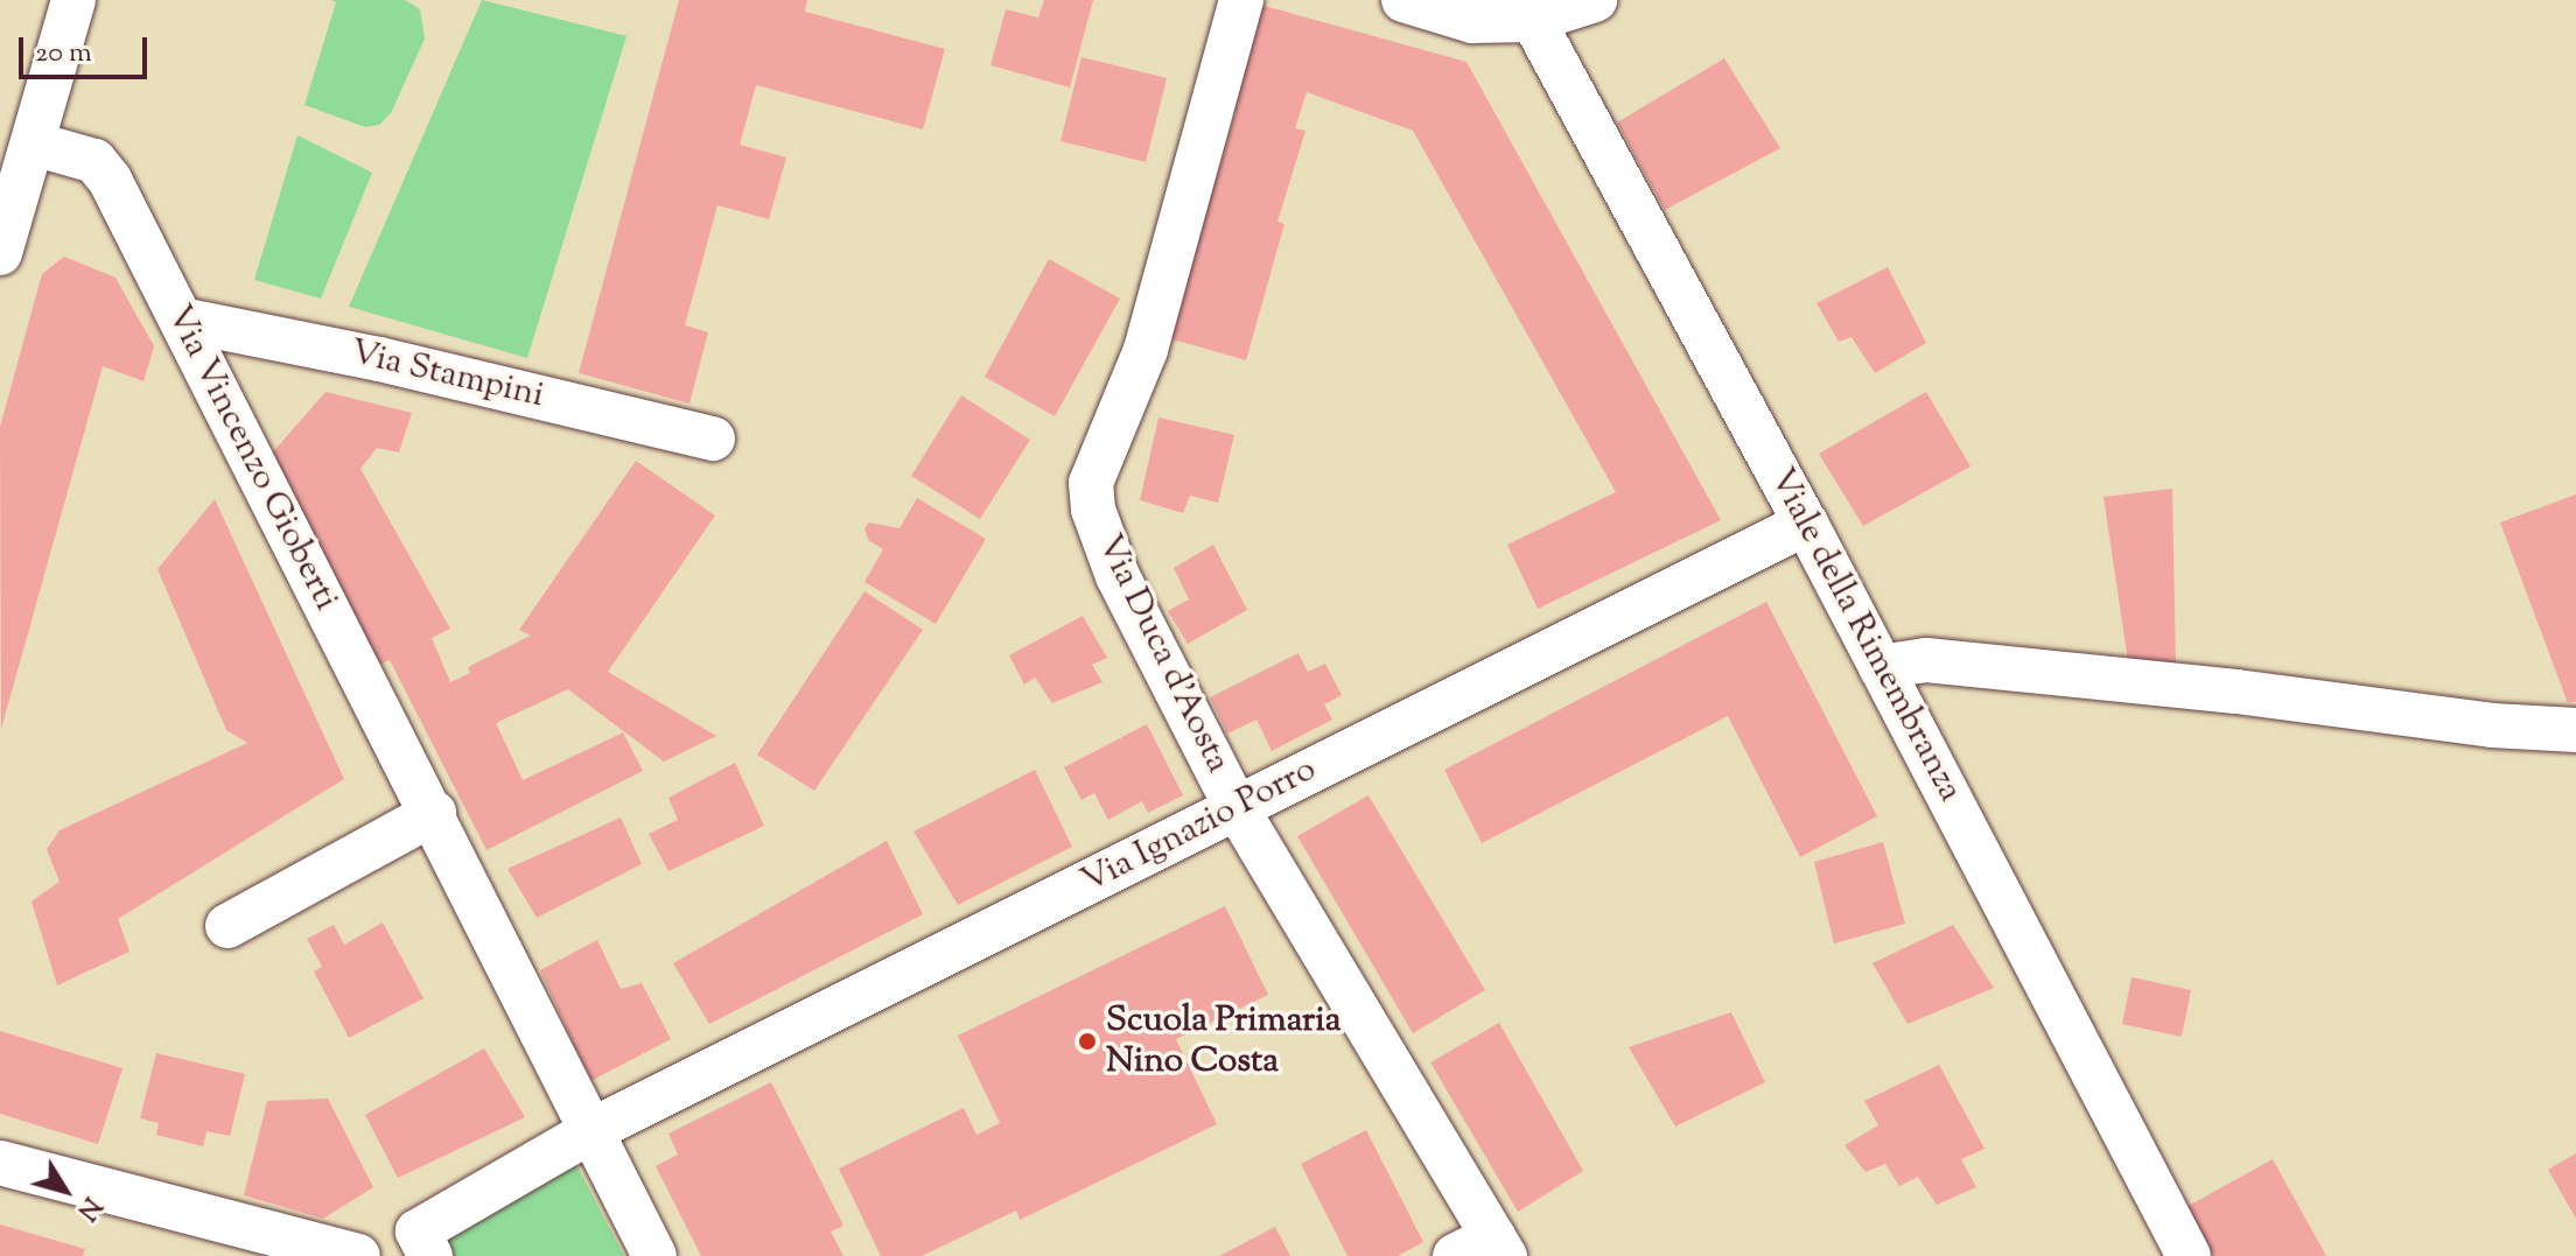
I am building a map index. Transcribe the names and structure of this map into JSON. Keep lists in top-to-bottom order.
{
  "streets": {
    "street": [
      "Via Stampini",
      "Via Vincenzo Gioberti",
      "Viale della Rimembranza",
      "Via Duca d'Aosta",
      "Via Ignazio Porro"
    ]
  },
  "crossings": [
    ["Via Stampini", "Via Vincenzo Gioberti"],
    ["Via Vincenzo Gioberti", "Via Ignazio Porro"],
    ["Viale della Rimembranza", "Via Ignazio Porro"],
    ["Via Duca d'Aosta", "Via Ignazio Porro"]
  ],
  "places": ["Scuola Primaria Nino Costa"],
  "scale_bar": "20 m",
  "north": "bottom right"
}
